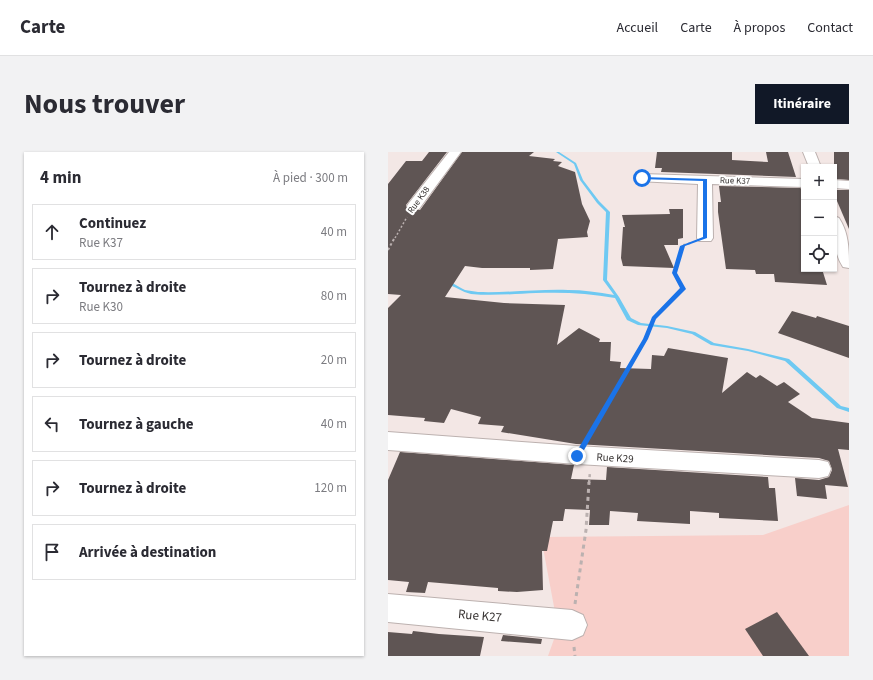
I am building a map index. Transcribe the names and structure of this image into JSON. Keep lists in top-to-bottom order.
{
  "streets": {
    "street": [
      "Rue K37",
      "Rue K38",
      "Rue K29",
      "Rue K27"
    ]
  },
  "page": {
    "header": "Carte",
    "nav": [
      "Accueil",
      "Carte",
      "À propos",
      "Contact"
    ],
    "title": "Nous trouver",
    "buttons": "Itinéraire",
    "heading": ["4 min", "À pied · 300 m"],
    "map_buttons": ["+", "−"],
    "list": [
      ["Continuez", "Rue K37", "40 m"],
      ["Tournez à droite", "Rue K30", "80 m"],
      ["Tournez à droite", "20 m"],
      ["Tournez à gauche", "40 m"],
      ["Tournez à droite", "120 m"],
      "Arrivée à destination"
    ]
  }
}
